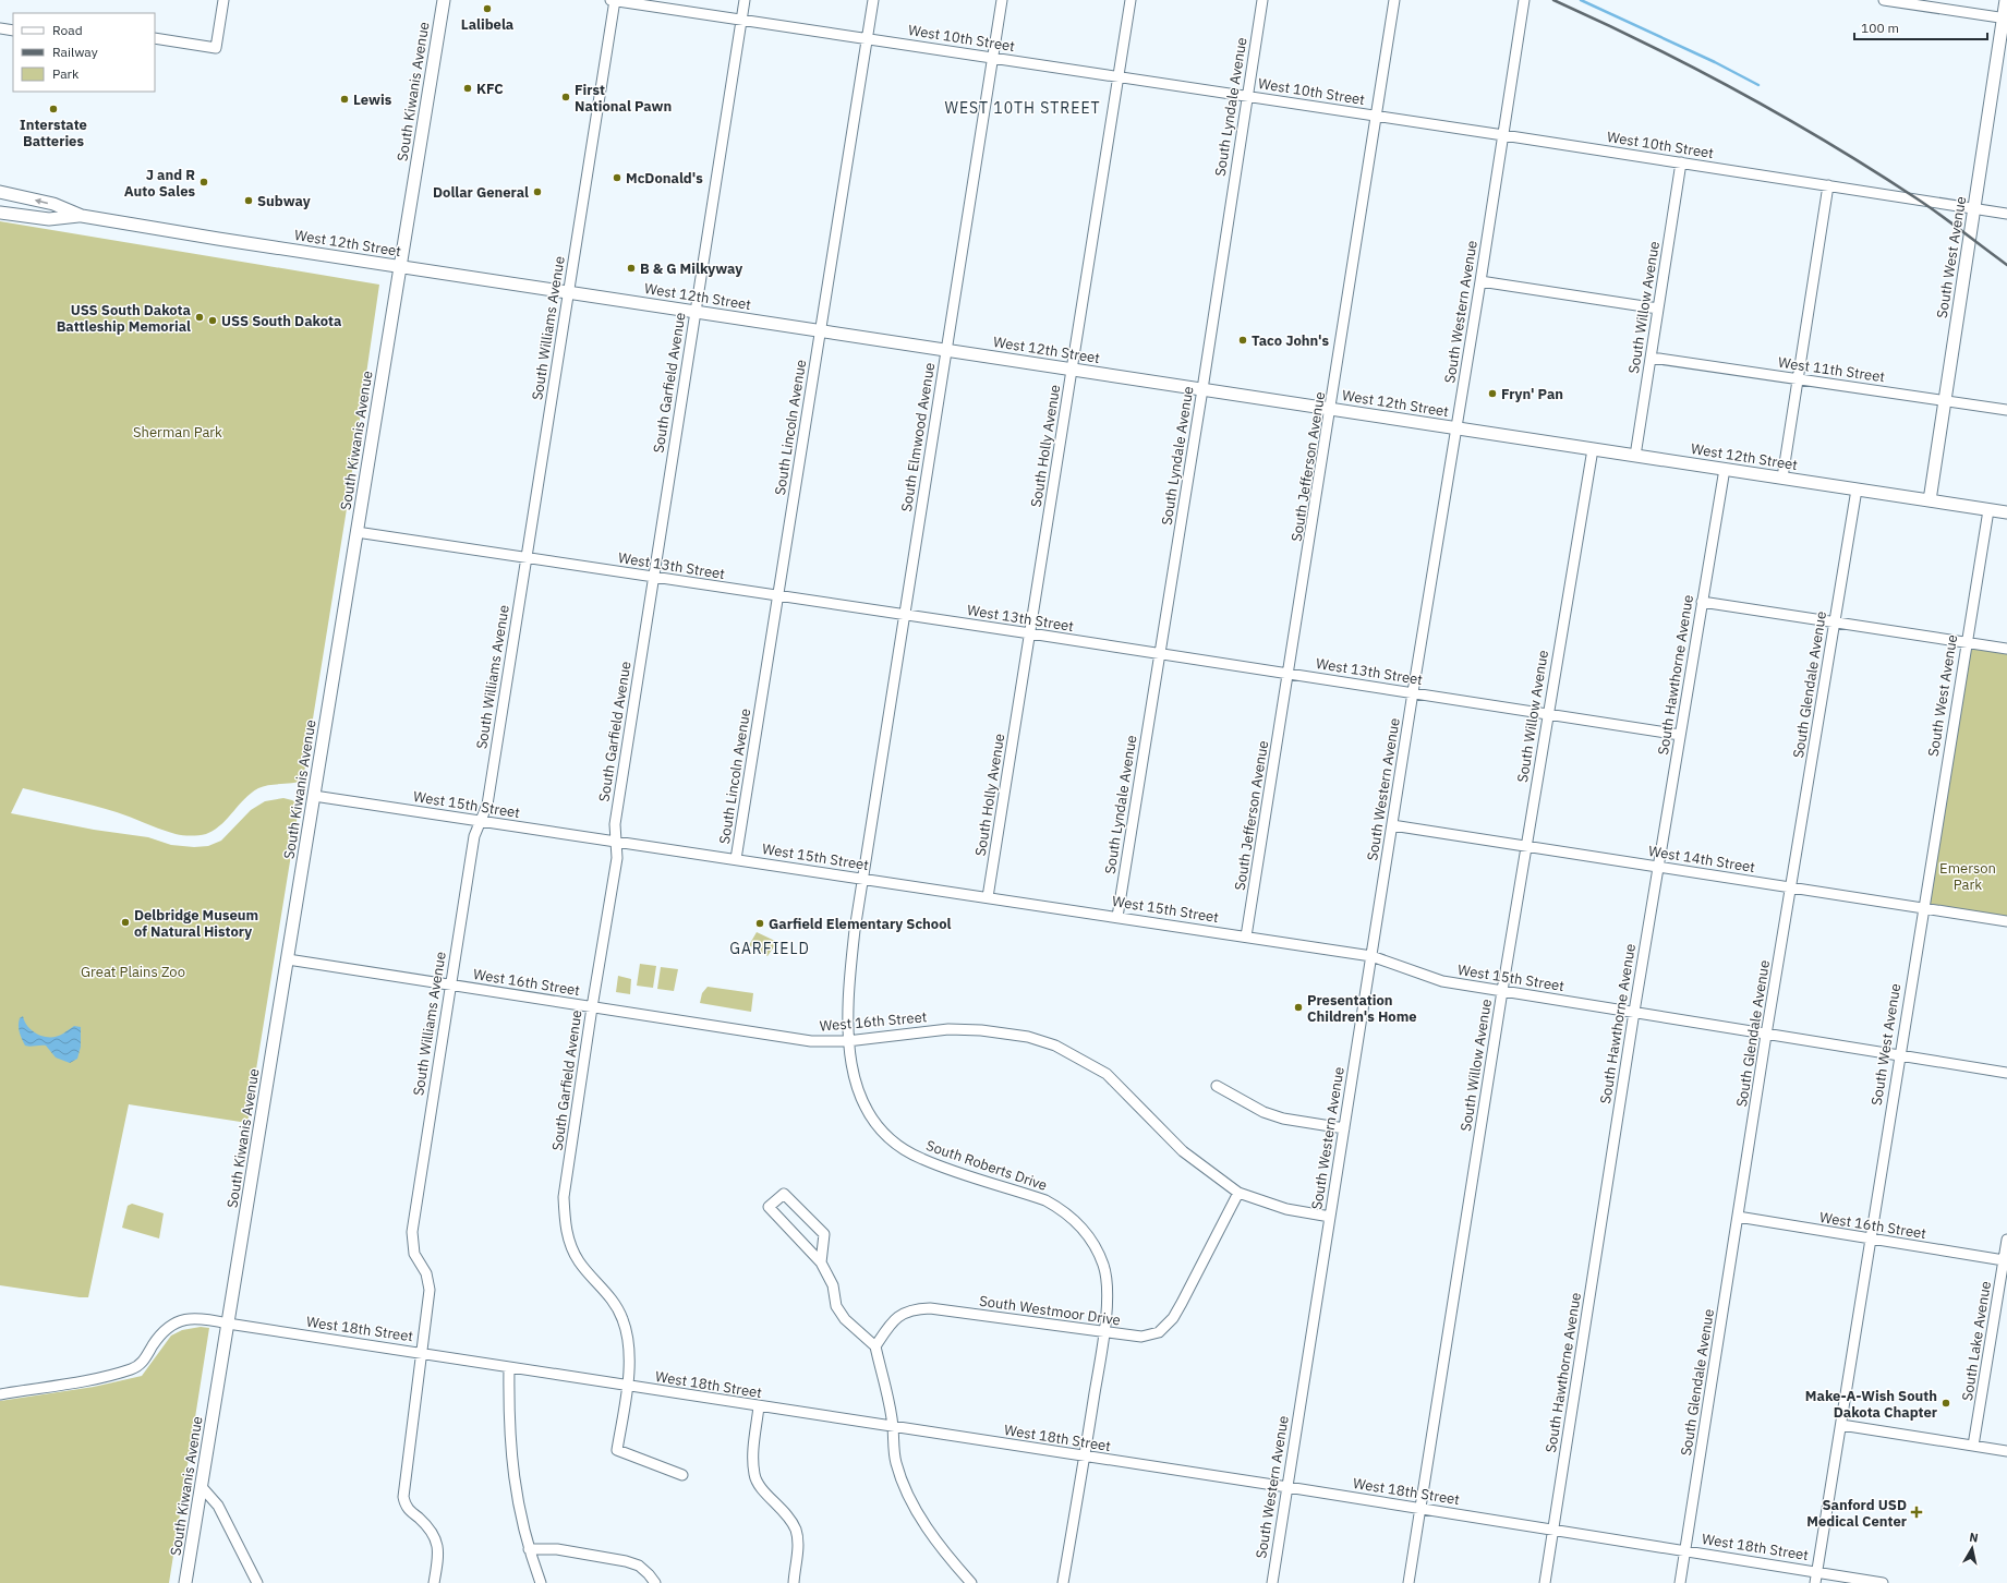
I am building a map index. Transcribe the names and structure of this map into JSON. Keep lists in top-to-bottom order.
{
  "streets": {
    "main road": ["South Kiwanis Avenue", "West 12th Street", "South West Avenue"],
    "street": [
      "West 10th Street",
      "South Lyndale Avenue",
      "South Willow Avenue",
      "South Western Avenue",
      "South Williams Avenue",
      "West 11th Street",
      "South Garfield Avenue",
      "South Lincoln Avenue",
      "South Elmwood Avenue",
      "South Holly Avenue",
      "South Jefferson Avenue",
      "West 13th Street",
      "South Hawthorne Avenue",
      "South Glendale Avenue",
      "West 15th Street",
      "West 14th Street",
      "West 16th Street",
      "South Roberts Drive",
      "South Westmoor Drive",
      "West 18th Street",
      "South Lake Avenue"
    ]
  },
  "crossings": [
    ["West 10th Street", "South Lyndale Avenue"],
    ["West 10th Street", "South West Avenue"],
    ["West 10th Street", "South Willow Avenue"],
    ["West 10th Street", "South Western Avenue"],
    ["West 10th Street", "South Williams Avenue"],
    ["West 10th Street", "South Garfield Avenue"],
    ["West 10th Street", "South Lincoln Avenue"],
    ["West 10th Street", "South Elmwood Avenue"],
    ["West 10th Street", "South Holly Avenue"],
    ["West 10th Street", "South Jefferson Avenue"],
    ["South Kiwanis Avenue", "West 12th Street"],
    ["South Kiwanis Avenue", "West 13th Street"],
    ["South Kiwanis Avenue", "West 15th Street"],
    ["South Kiwanis Avenue", "West 16th Street"],
    ["South Kiwanis Avenue", "West 18th Street"],
    ["South Lyndale Avenue", "West 12th Street"],
    ["South Lyndale Avenue", "West 13th Street"],
    ["South Lyndale Avenue", "West 15th Street"],
    ["West 12th Street", "South West Avenue"],
    ["West 12th Street", "South Willow Avenue"],
    ["West 12th Street", "South Western Avenue"],
    ["West 12th Street", "South Williams Avenue"],
    ["West 12th Street", "South Garfield Avenue"],
    ["West 12th Street", "South Lincoln Avenue"],
    ["West 12th Street", "South Elmwood Avenue"],
    ["West 12th Street", "South Holly Avenue"],
    ["West 12th Street", "South Jefferson Avenue"],
    ["West 12th Street", "South Hawthorne Avenue"],
    ["West 12th Street", "South Glendale Avenue"],
    ["South West Avenue", "West 11th Street"],
    ["South West Avenue", "West 15th Street"],
    ["South West Avenue", "West 14th Street"],
    ["South West Avenue", "West 16th Street"],
    ["South West Avenue", "West 18th Street"],
    ["South Willow Avenue", "West 11th Street"],
    ["South Willow Avenue", "West 13th Street"],
    ["South Willow Avenue", "West 15th Street"],
    ["South Willow Avenue", "West 14th Street"],
    ["South Willow Avenue", "West 18th Street"],
    ["South Western Avenue", "West 13th Street"],
    ["South Western Avenue", "West 15th Street"],
    ["South Western Avenue", "West 14th Street"],
    ["South Western Avenue", "West 16th Street"],
    ["South Western Avenue", "West 18th Street"],
    ["South Williams Avenue", "West 13th Street"],
    ["South Williams Avenue", "West 15th Street"],
    ["South Williams Avenue", "West 16th Street"],
    ["South Williams Avenue", "West 18th Street"],
    ["South Garfield Avenue", "West 13th Street"],
    ["South Garfield Avenue", "West 15th Street"],
    ["South Garfield Avenue", "West 16th Street"],
    ["South Garfield Avenue", "West 18th Street"],
    ["South Lincoln Avenue", "West 13th Street"],
    ["South Lincoln Avenue", "West 15th Street"],
    ["South Elmwood Avenue", "West 13th Street"],
    ["South Elmwood Avenue", "West 15th Street"],
    ["South Elmwood Avenue", "South Roberts Drive"],
    ["South Holly Avenue", "West 13th Street"],
    ["South Holly Avenue", "West 15th Street"],
    ["South Jefferson Avenue", "West 13th Street"],
    ["South Jefferson Avenue", "West 15th Street"],
    ["West 13th Street", "South Hawthorne Avenue"],
    ["South Hawthorne Avenue", "West 15th Street"],
    ["South Hawthorne Avenue", "West 14th Street"],
    ["South Hawthorne Avenue", "West 18th Street"],
    ["South Glendale Avenue", "West 15th Street"],
    ["South Glendale Avenue", "West 14th Street"],
    ["South Glendale Avenue", "West 16th Street"],
    ["South Glendale Avenue", "West 18th Street"],
    ["West 15th Street", "South Roberts Drive"],
    ["West 16th Street", "South Roberts Drive"],
    ["West 16th Street", "South Westmoor Drive"],
    ["West 16th Street", "South Lake Avenue"],
    ["South Roberts Drive", "South Westmoor Drive"],
    ["South Roberts Drive", "West 18th Street"]
  ],
  "districts": ["WEST 10TH STREET", "GARFIELD"],
  "parks": ["Sherman Park", "Emerson Park", "Great Plains Zoo"],
  "places": {
    "other": [
      "Lalibela",
      "KFC",
      "First National Pawn",
      "Lewis",
      "Interstate Batteries",
      "McDonald's",
      "J and R Auto Sales",
      "Dollar General",
      "Subway",
      "B & G Milkyway",
      "USS South Dakota Battleship Memorial",
      "USS South Dakota",
      "Taco John's",
      "Fryn' Pan",
      "Delbridge Museum of Natural History",
      "Garfield Elementary School",
      "Presentation Children's Home",
      "Make-A-Wish South Dakota Chapter"
    ],
    "health": ["Sanford USD Medical Center"]
  },
  "legend": ["Road", "Railway", "Park"],
  "scale_bar": "100 m",
  "north": "top"
}
